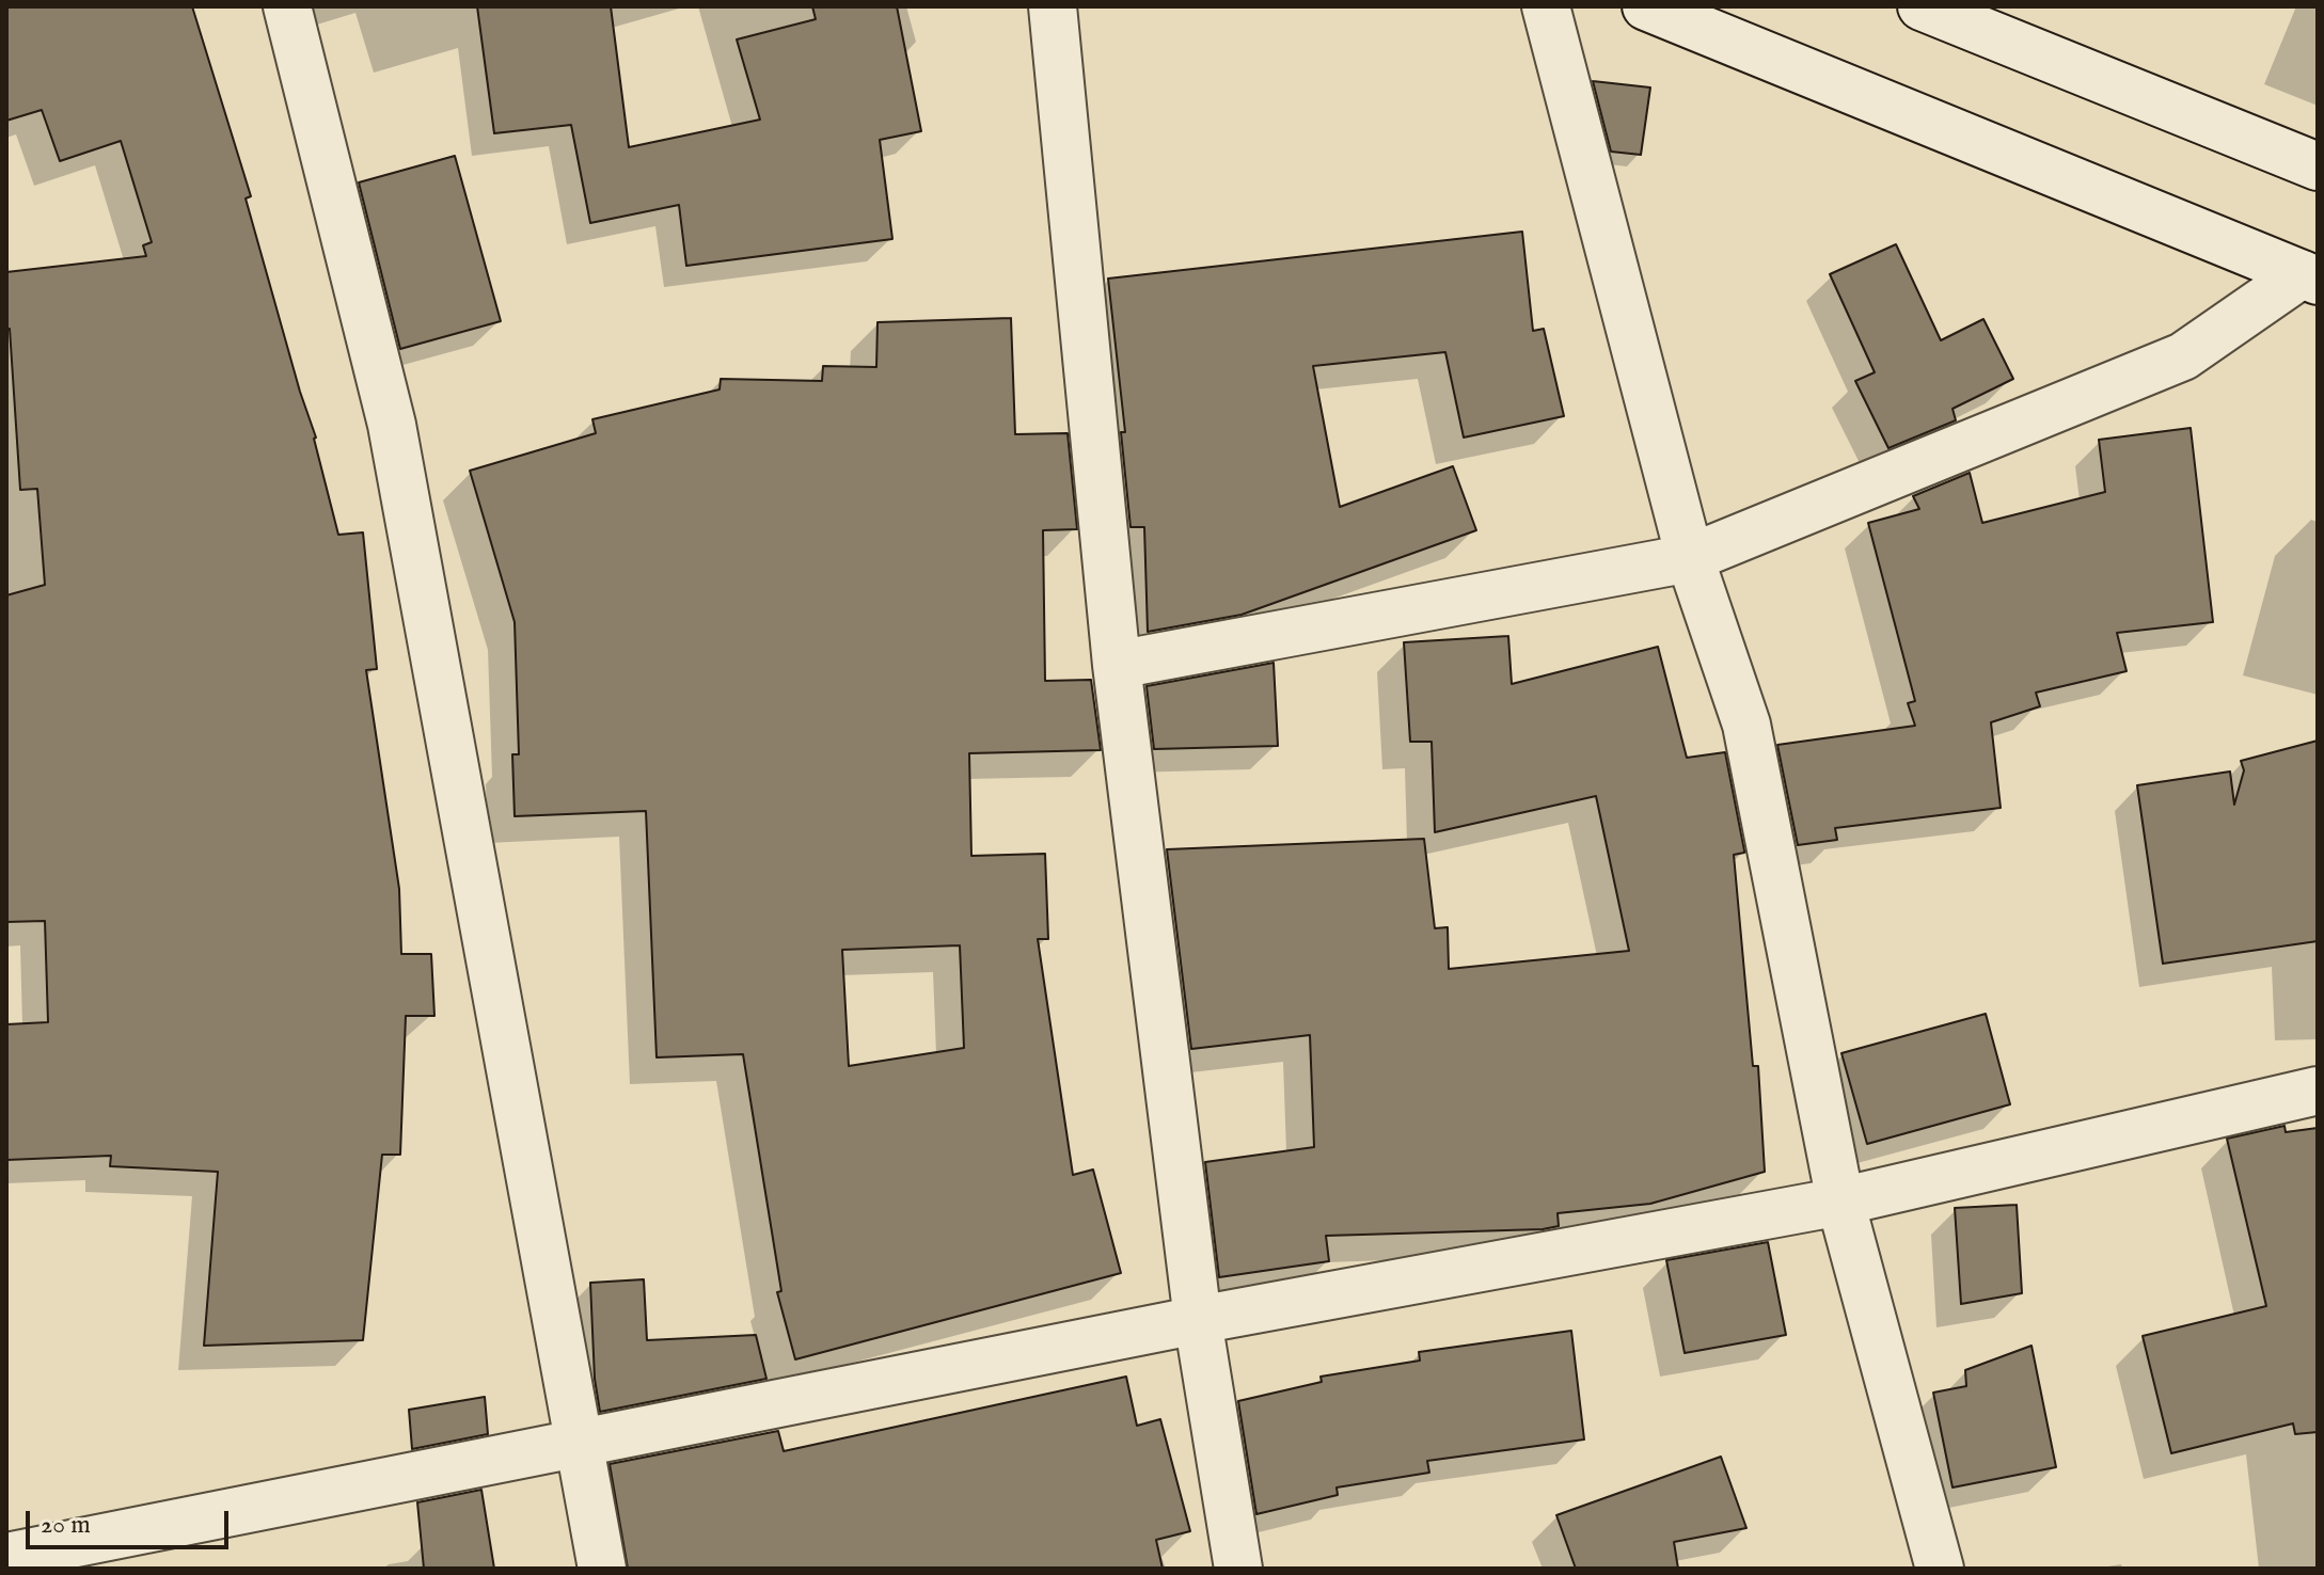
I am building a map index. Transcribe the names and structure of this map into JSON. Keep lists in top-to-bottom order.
{
  "scale_bar": "20 m"
}
